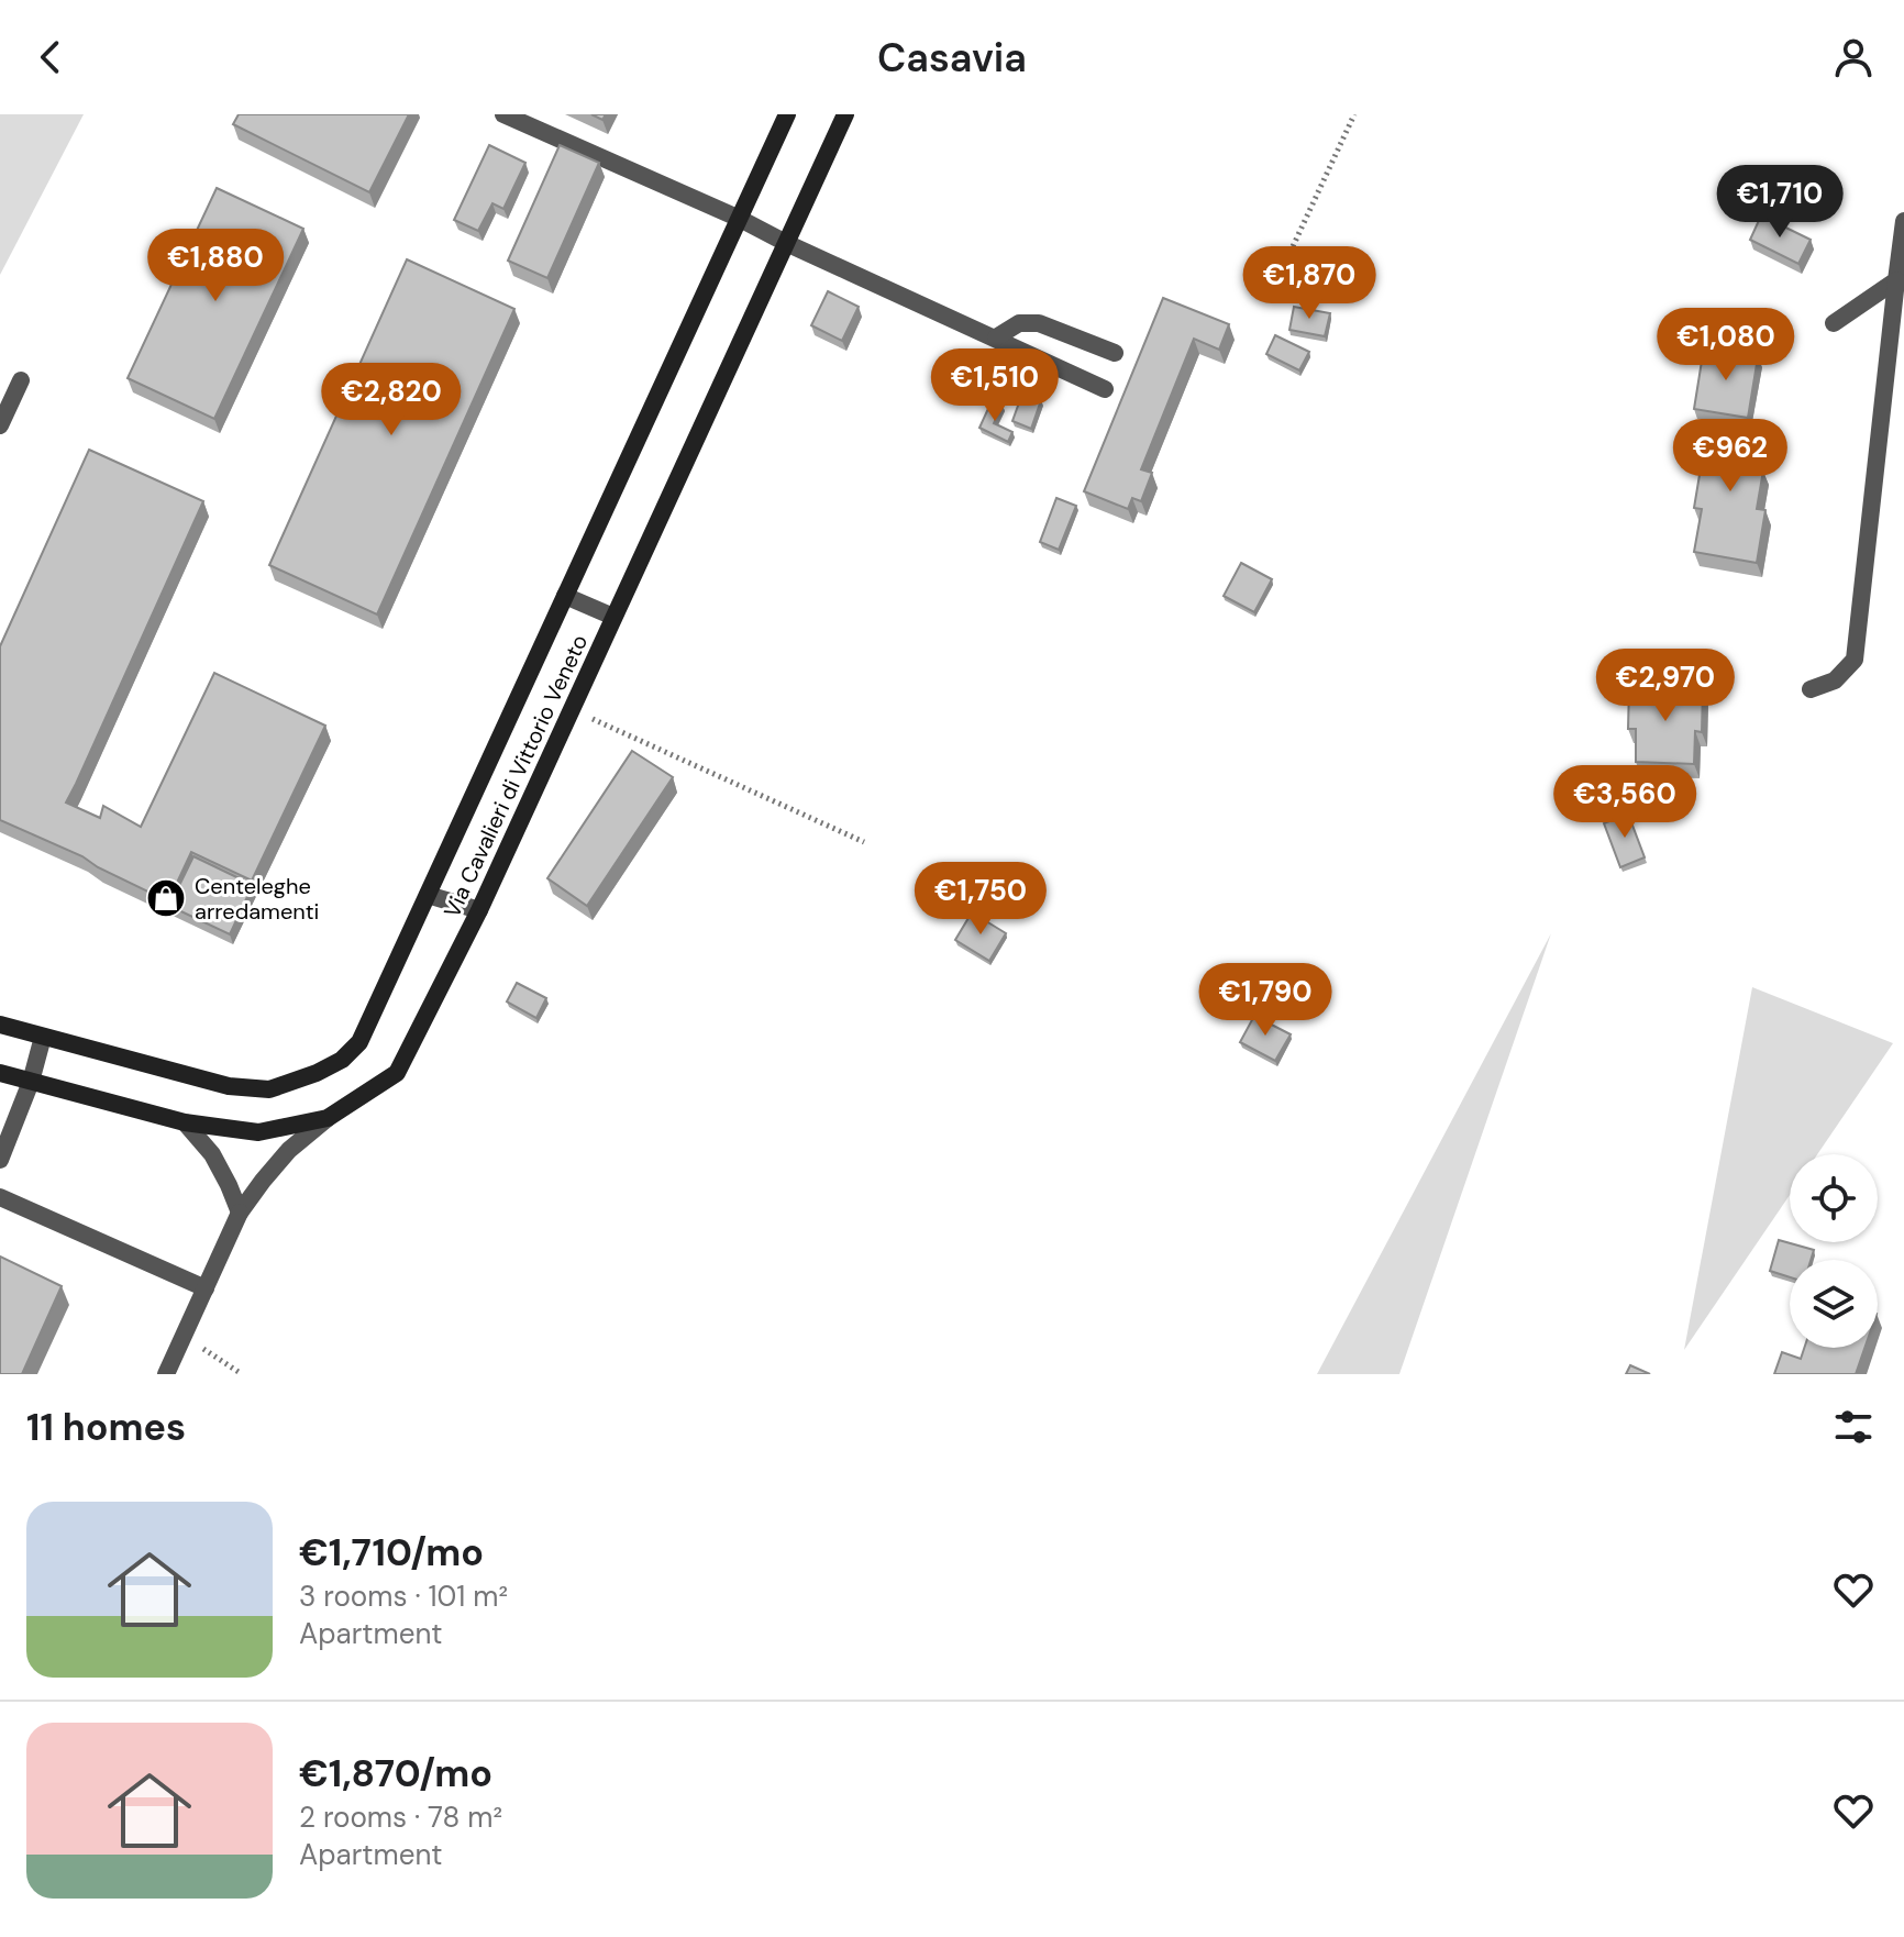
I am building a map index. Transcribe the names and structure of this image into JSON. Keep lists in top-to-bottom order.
{
  "streets": {
    "street": ["Via Cavalieri di Vittorio Veneto"]
  },
  "places": {
    "shop": ["Centeleghe arredamenti"]
  },
  "page": {
    "header": "Casavia",
    "price": [
      "€1,710",
      "€1,880",
      "€1,870",
      "€1,080",
      "€1,510",
      "€2,820",
      "€962",
      "€2,970",
      "€3,560",
      "€1,750",
      "€1,790"
    ],
    "heading": "11 homes",
    "list": [
      {
        "name": "€1,710/mo",
        "note": "3 rooms · 101 m² · Apartment"
      },
      {
        "name": "€1,870/mo",
        "note": "2 rooms · 78 m² · Apartment"
      }
    ]
  }
}
